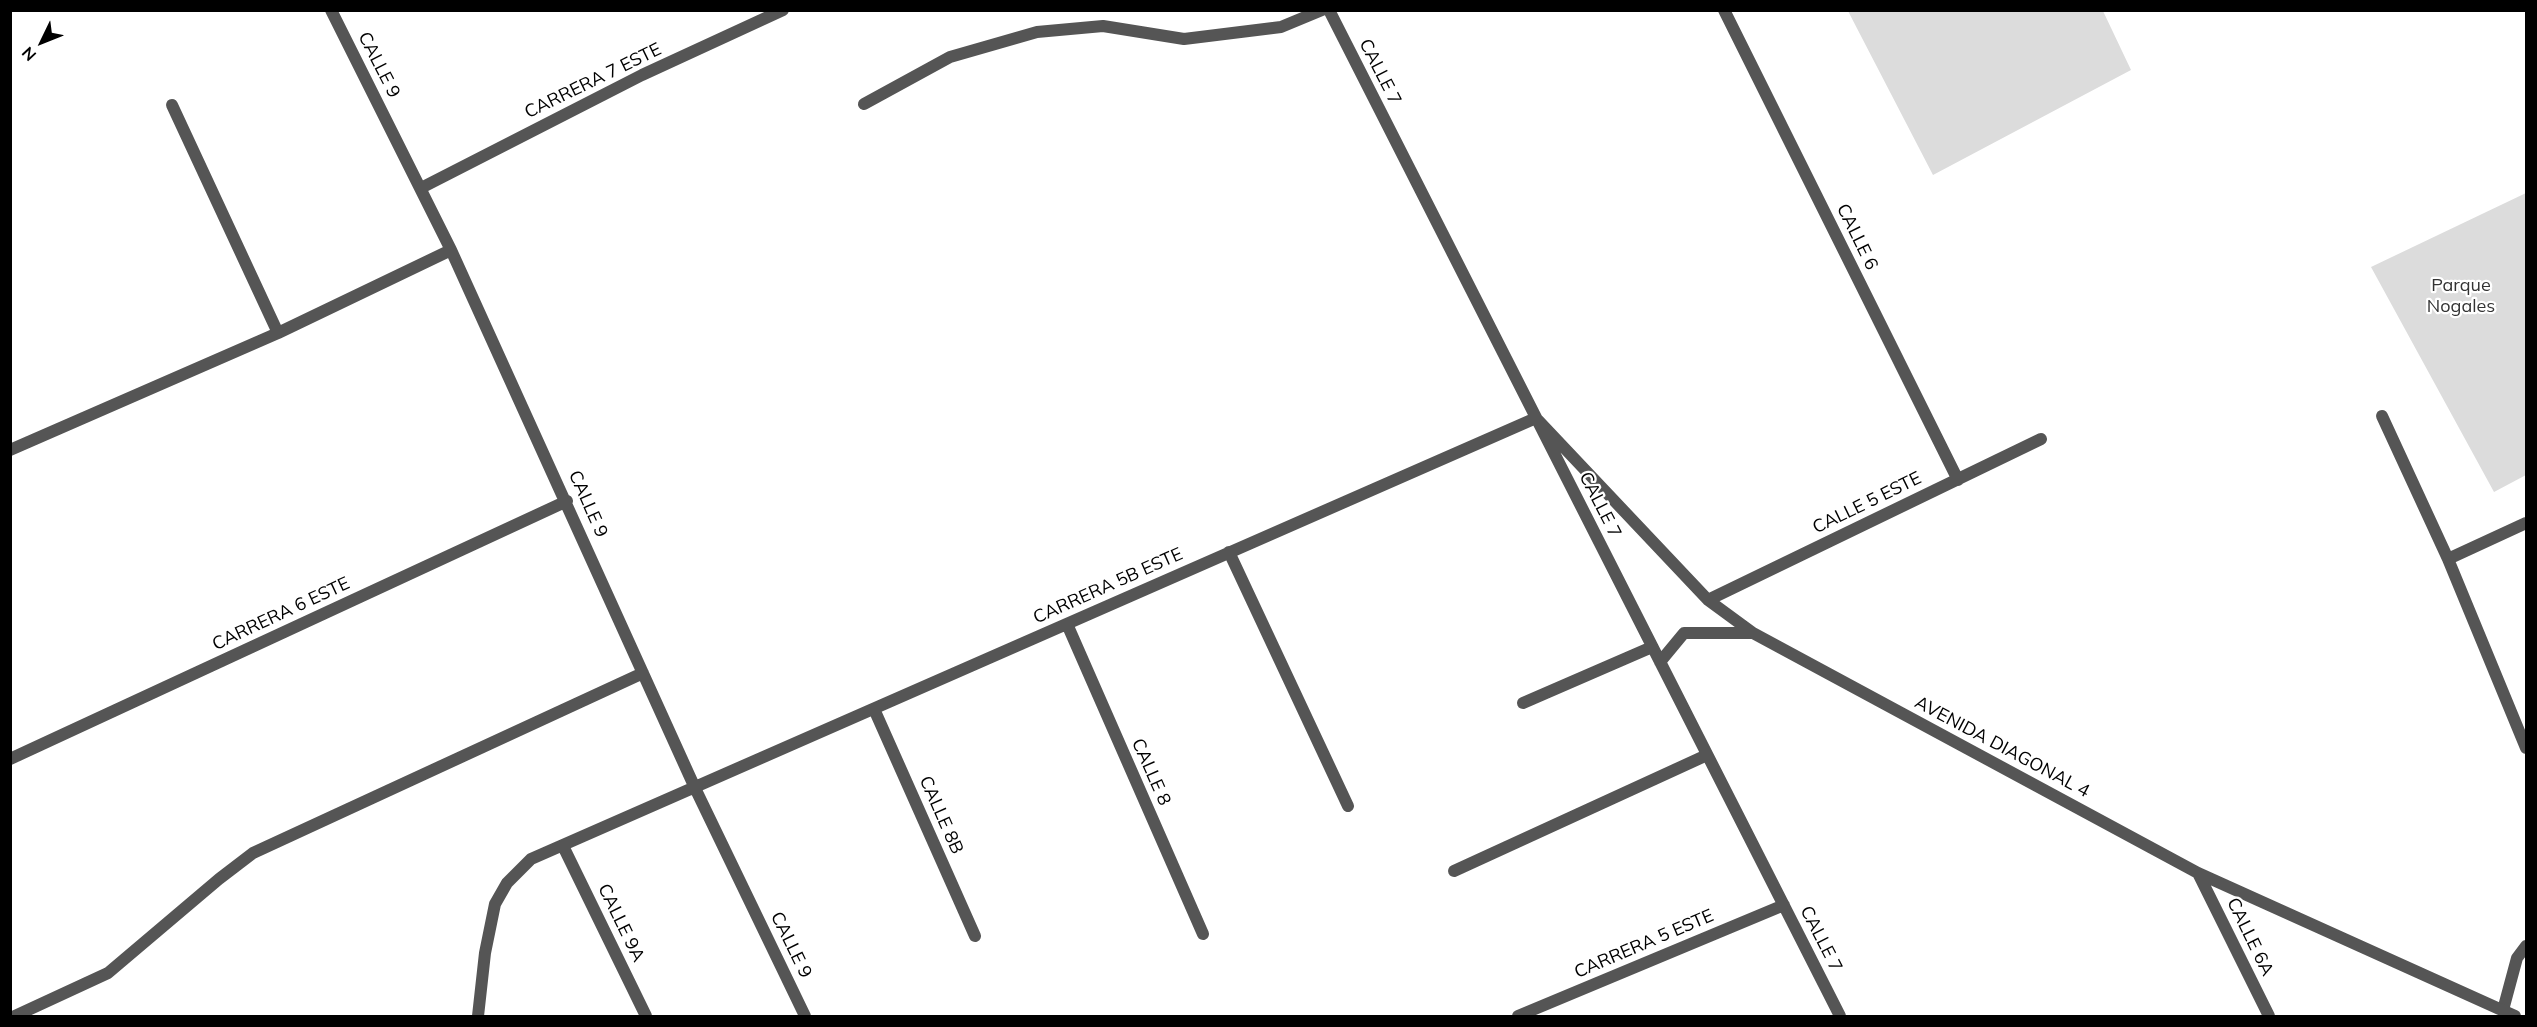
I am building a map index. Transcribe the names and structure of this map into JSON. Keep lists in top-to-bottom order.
{
  "streets": {
    "street": [
      "CALLE 9",
      "CALLE 7",
      "CARRERA 7 ESTE",
      "CALLE 6",
      "CALLE 5 ESTE",
      "CARRERA 5B ESTE",
      "CARRERA 6 ESTE",
      "AVENIDA DIAGONAL 4",
      "CALLE 8",
      "CALLE 8B",
      "CALLE 9A",
      "CALLE 6A",
      "CARRERA 5 ESTE"
    ]
  },
  "crossings": [
    ["CALLE 9", "CARRERA 7 ESTE"],
    ["CALLE 9", "CARRERA 5B ESTE"],
    ["CALLE 9", "CARRERA 6 ESTE"],
    ["CALLE 7", "CARRERA 5B ESTE"],
    ["CALLE 7", "AVENIDA DIAGONAL 4"],
    ["CALLE 7", "CARRERA 5 ESTE"],
    ["CALLE 6", "CALLE 5 ESTE"],
    ["CALLE 5 ESTE", "AVENIDA DIAGONAL 4"],
    ["CARRERA 5B ESTE", "AVENIDA DIAGONAL 4"],
    ["CARRERA 5B ESTE", "CALLE 8"],
    ["CARRERA 5B ESTE", "CALLE 8B"],
    ["CARRERA 5B ESTE", "CALLE 9A"],
    ["AVENIDA DIAGONAL 4", "CALLE 6A"]
  ],
  "parks": ["Parque Nogales"],
  "north": "bottom left"
}
